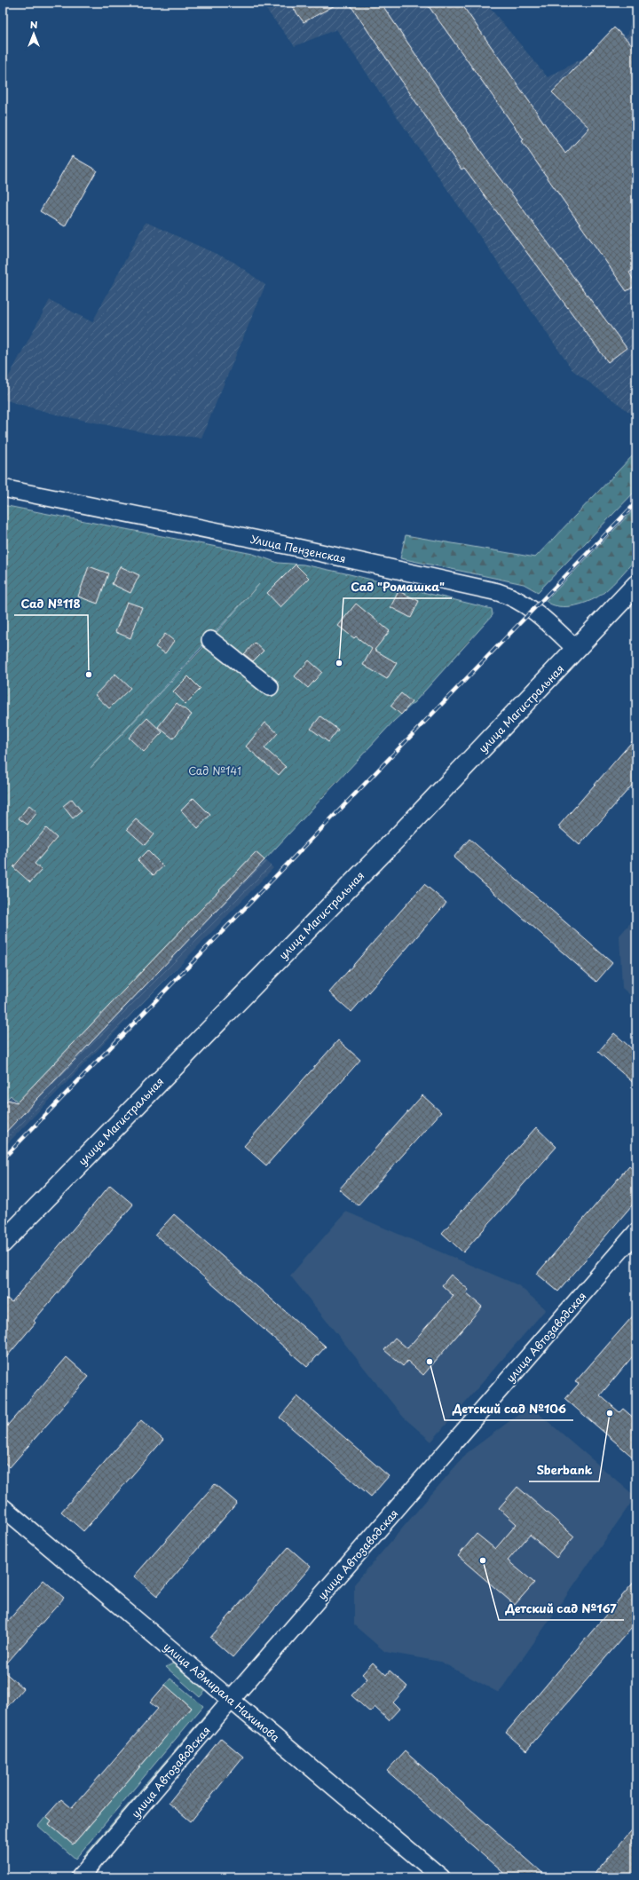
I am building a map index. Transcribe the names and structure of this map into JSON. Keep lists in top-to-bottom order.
{
  "streets": {
    "main road": ["улица Магистральная"],
    "street": ["Улица Пензенская", "улица Автозаводская", "улица Адмирала Нахимова"]
  },
  "crossings": [
    ["Улица Пензенская", "улица Магистральная"],
    ["улица Автозаводская", "улица Адмирала Нахимова"]
  ],
  "parks": ["Сад №141"],
  "places": [
    "Сад \"Ромашка\"",
    "Сад №118",
    "Детский сад №106",
    "Sberbank",
    "Детский сад №167"
  ],
  "north": "top"
}
